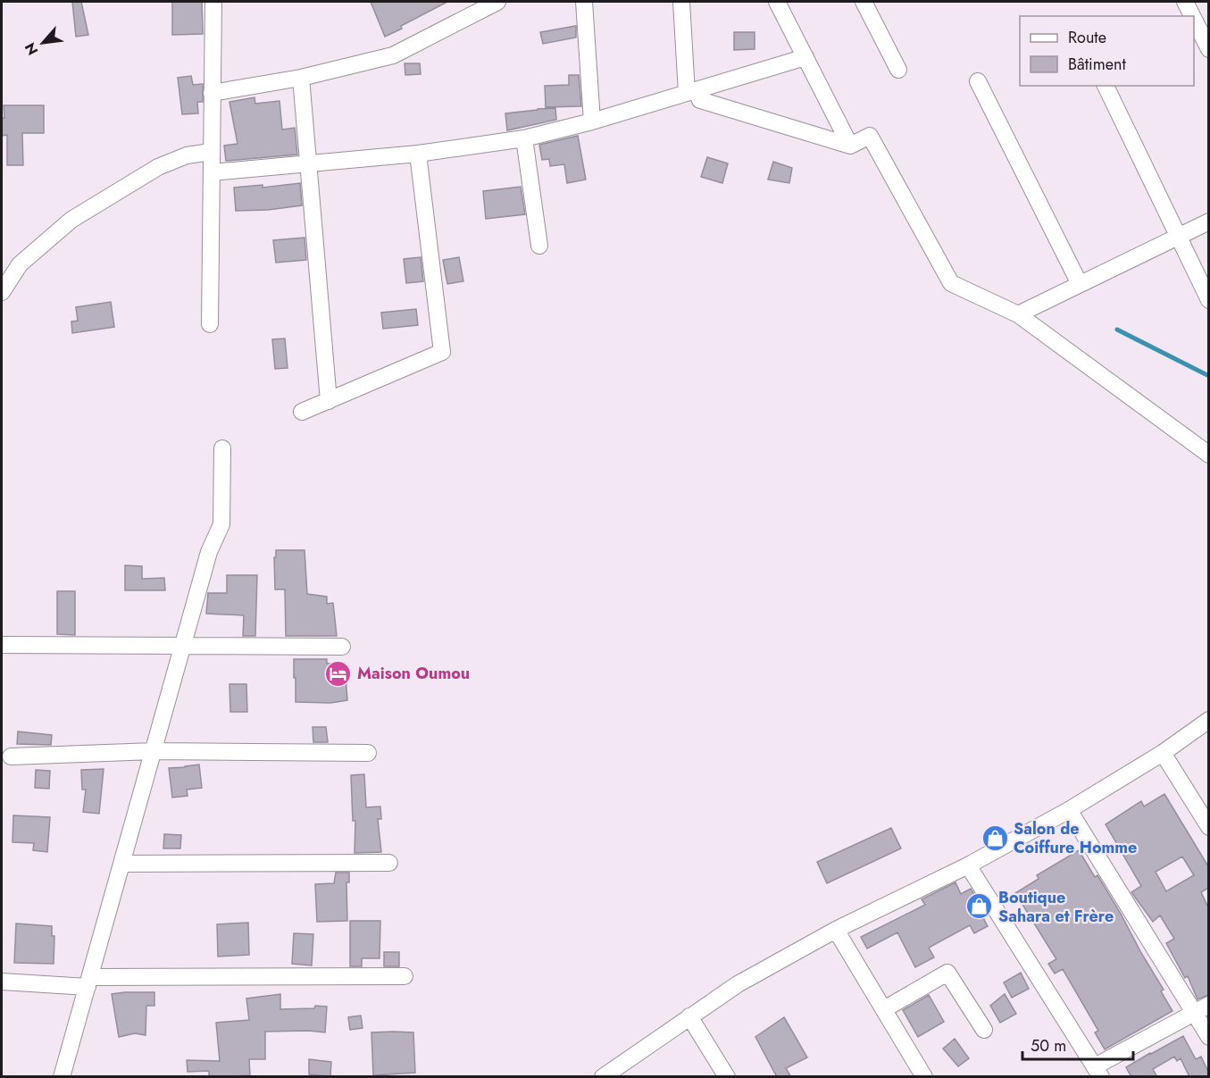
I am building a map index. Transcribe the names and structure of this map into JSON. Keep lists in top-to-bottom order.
{
  "places": {
    "hotel": ["Maison Oumou"],
    "shop": ["Salon de Coiffure Homme", "Boutique Sahara et Frère"]
  },
  "legend": ["Route", "Bâtiment"],
  "scale_bar": "50 m",
  "north": "bottom left"
}
